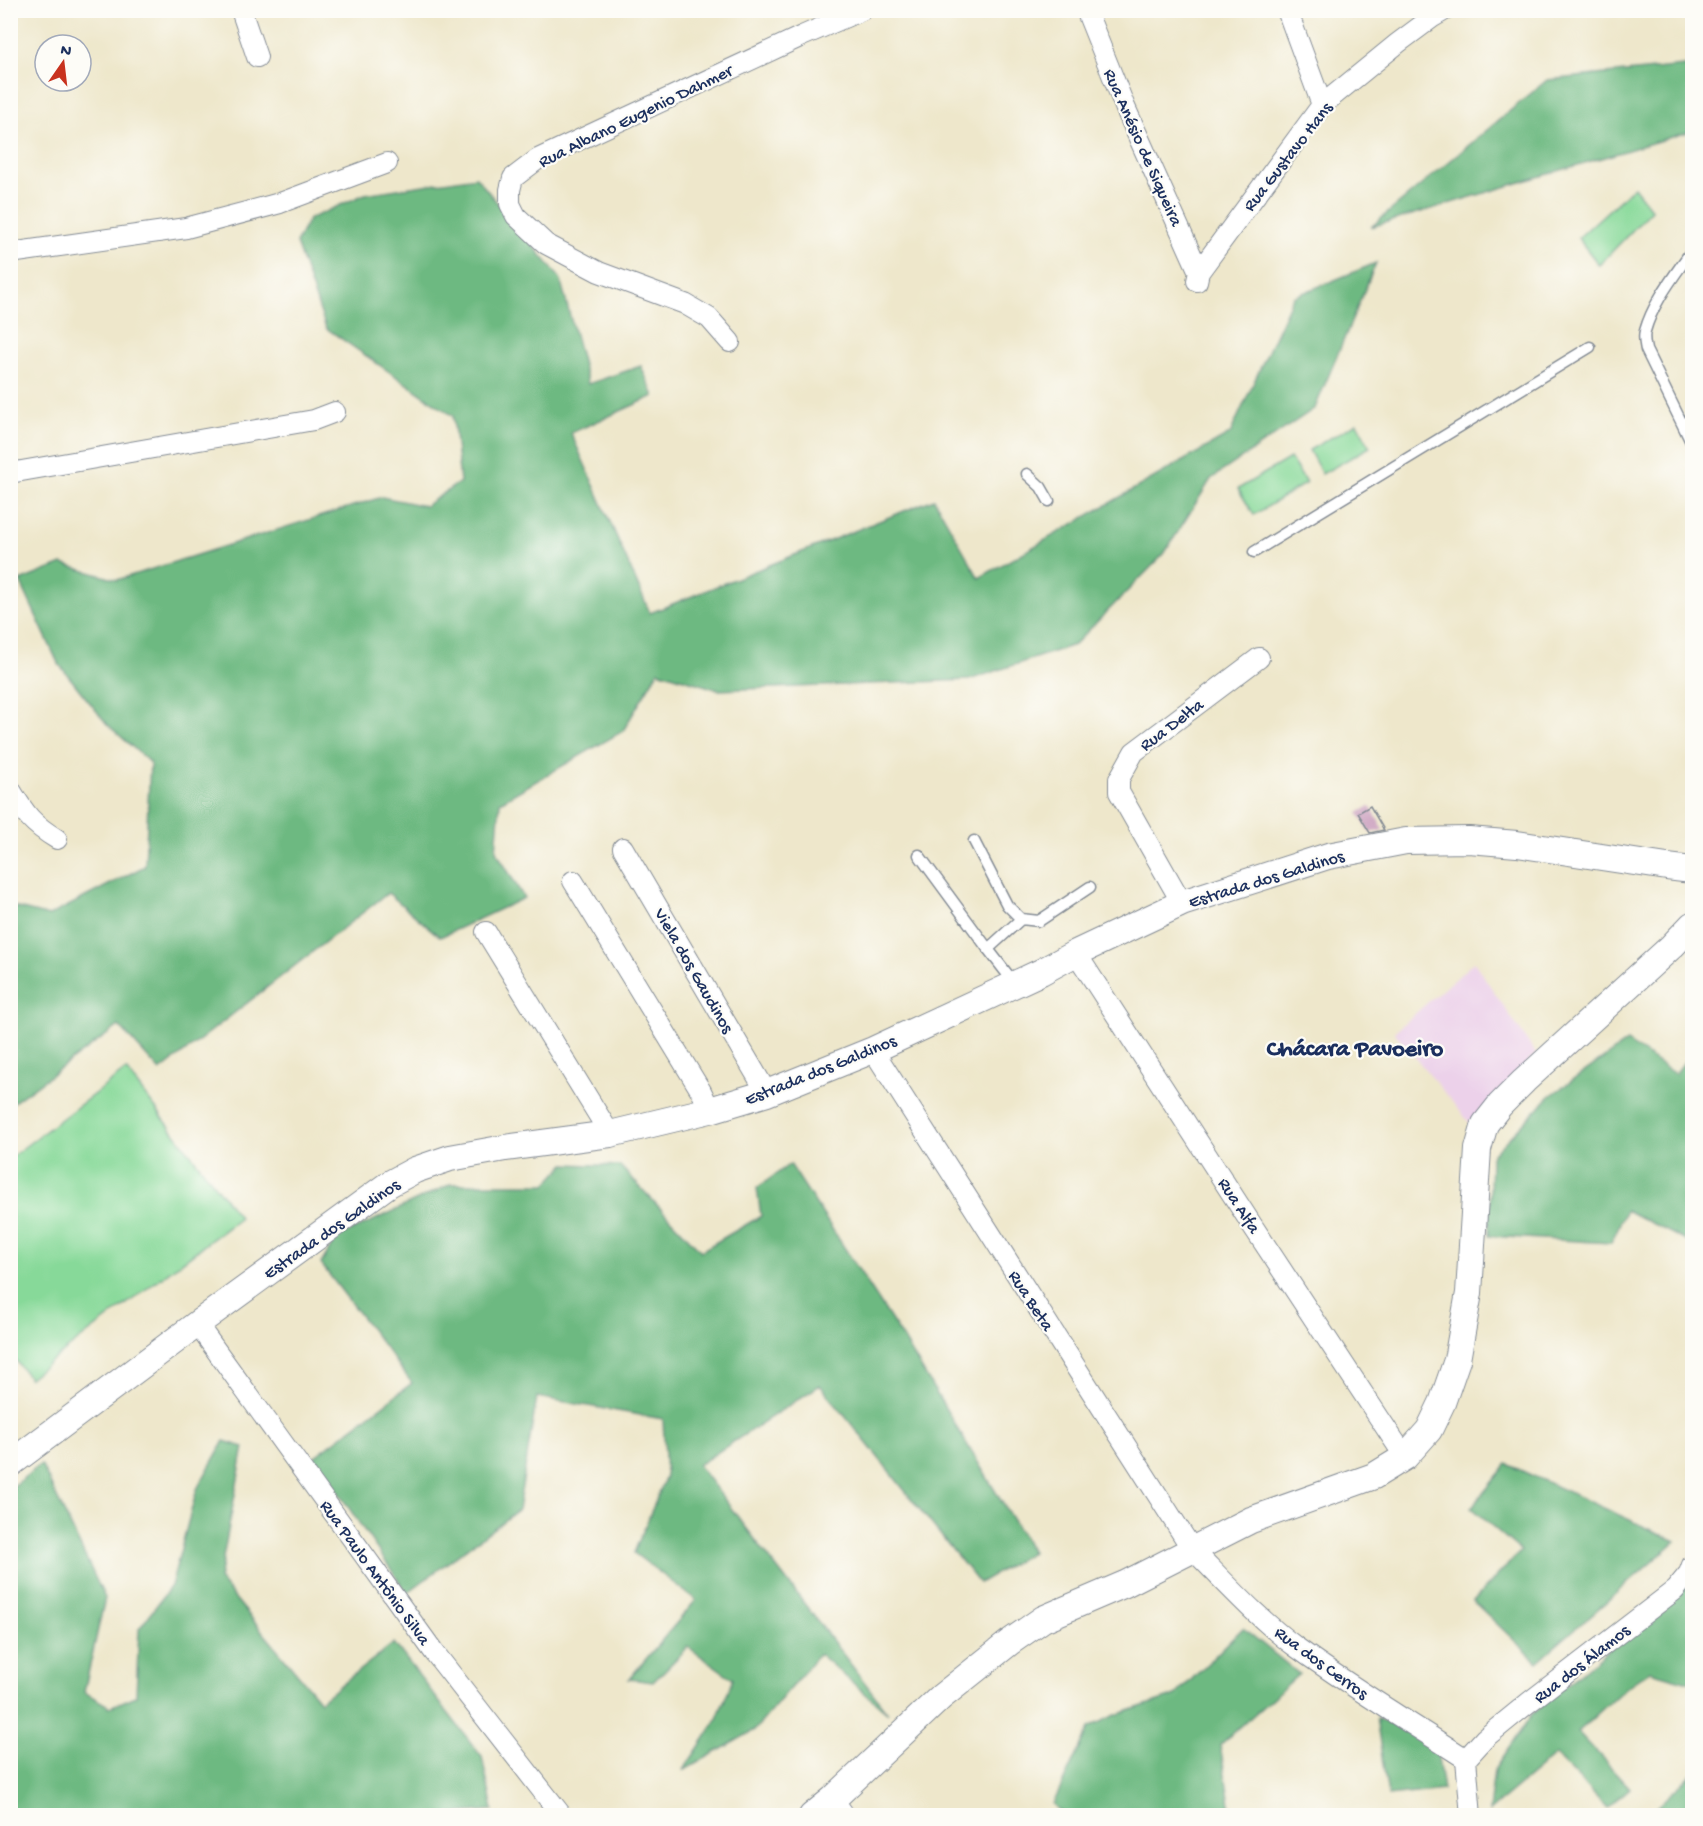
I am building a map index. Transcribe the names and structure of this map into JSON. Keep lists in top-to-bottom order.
{
  "streets": {
    "street": [
      "Rua Albano Eugenio Dahmer",
      "Rua Anésio de Siqueira",
      "Rua Gustavo Hans",
      "Rua Delta",
      "Estrada dos Galdinos",
      "Viela dos Gaudinos",
      "Rua Alfa",
      "Rua Beta",
      "Rua Paulo Antônio Silva",
      "Rua dos Cerros",
      "Rua dos Álamos"
    ]
  },
  "crossings": [
    ["Rua Anésio de Siqueira", "Rua Gustavo Hans"],
    ["Rua Delta", "Estrada dos Galdinos"],
    ["Estrada dos Galdinos", "Viela dos Gaudinos"],
    ["Estrada dos Galdinos", "Rua Alfa"],
    ["Estrada dos Galdinos", "Rua Beta"],
    ["Estrada dos Galdinos", "Rua Paulo Antônio Silva"],
    ["Rua Beta", "Rua dos Cerros"],
    ["Rua dos Cerros", "Rua dos Álamos"]
  ],
  "districts": ["Chácara Pavoeiro"],
  "north": "top"
}
